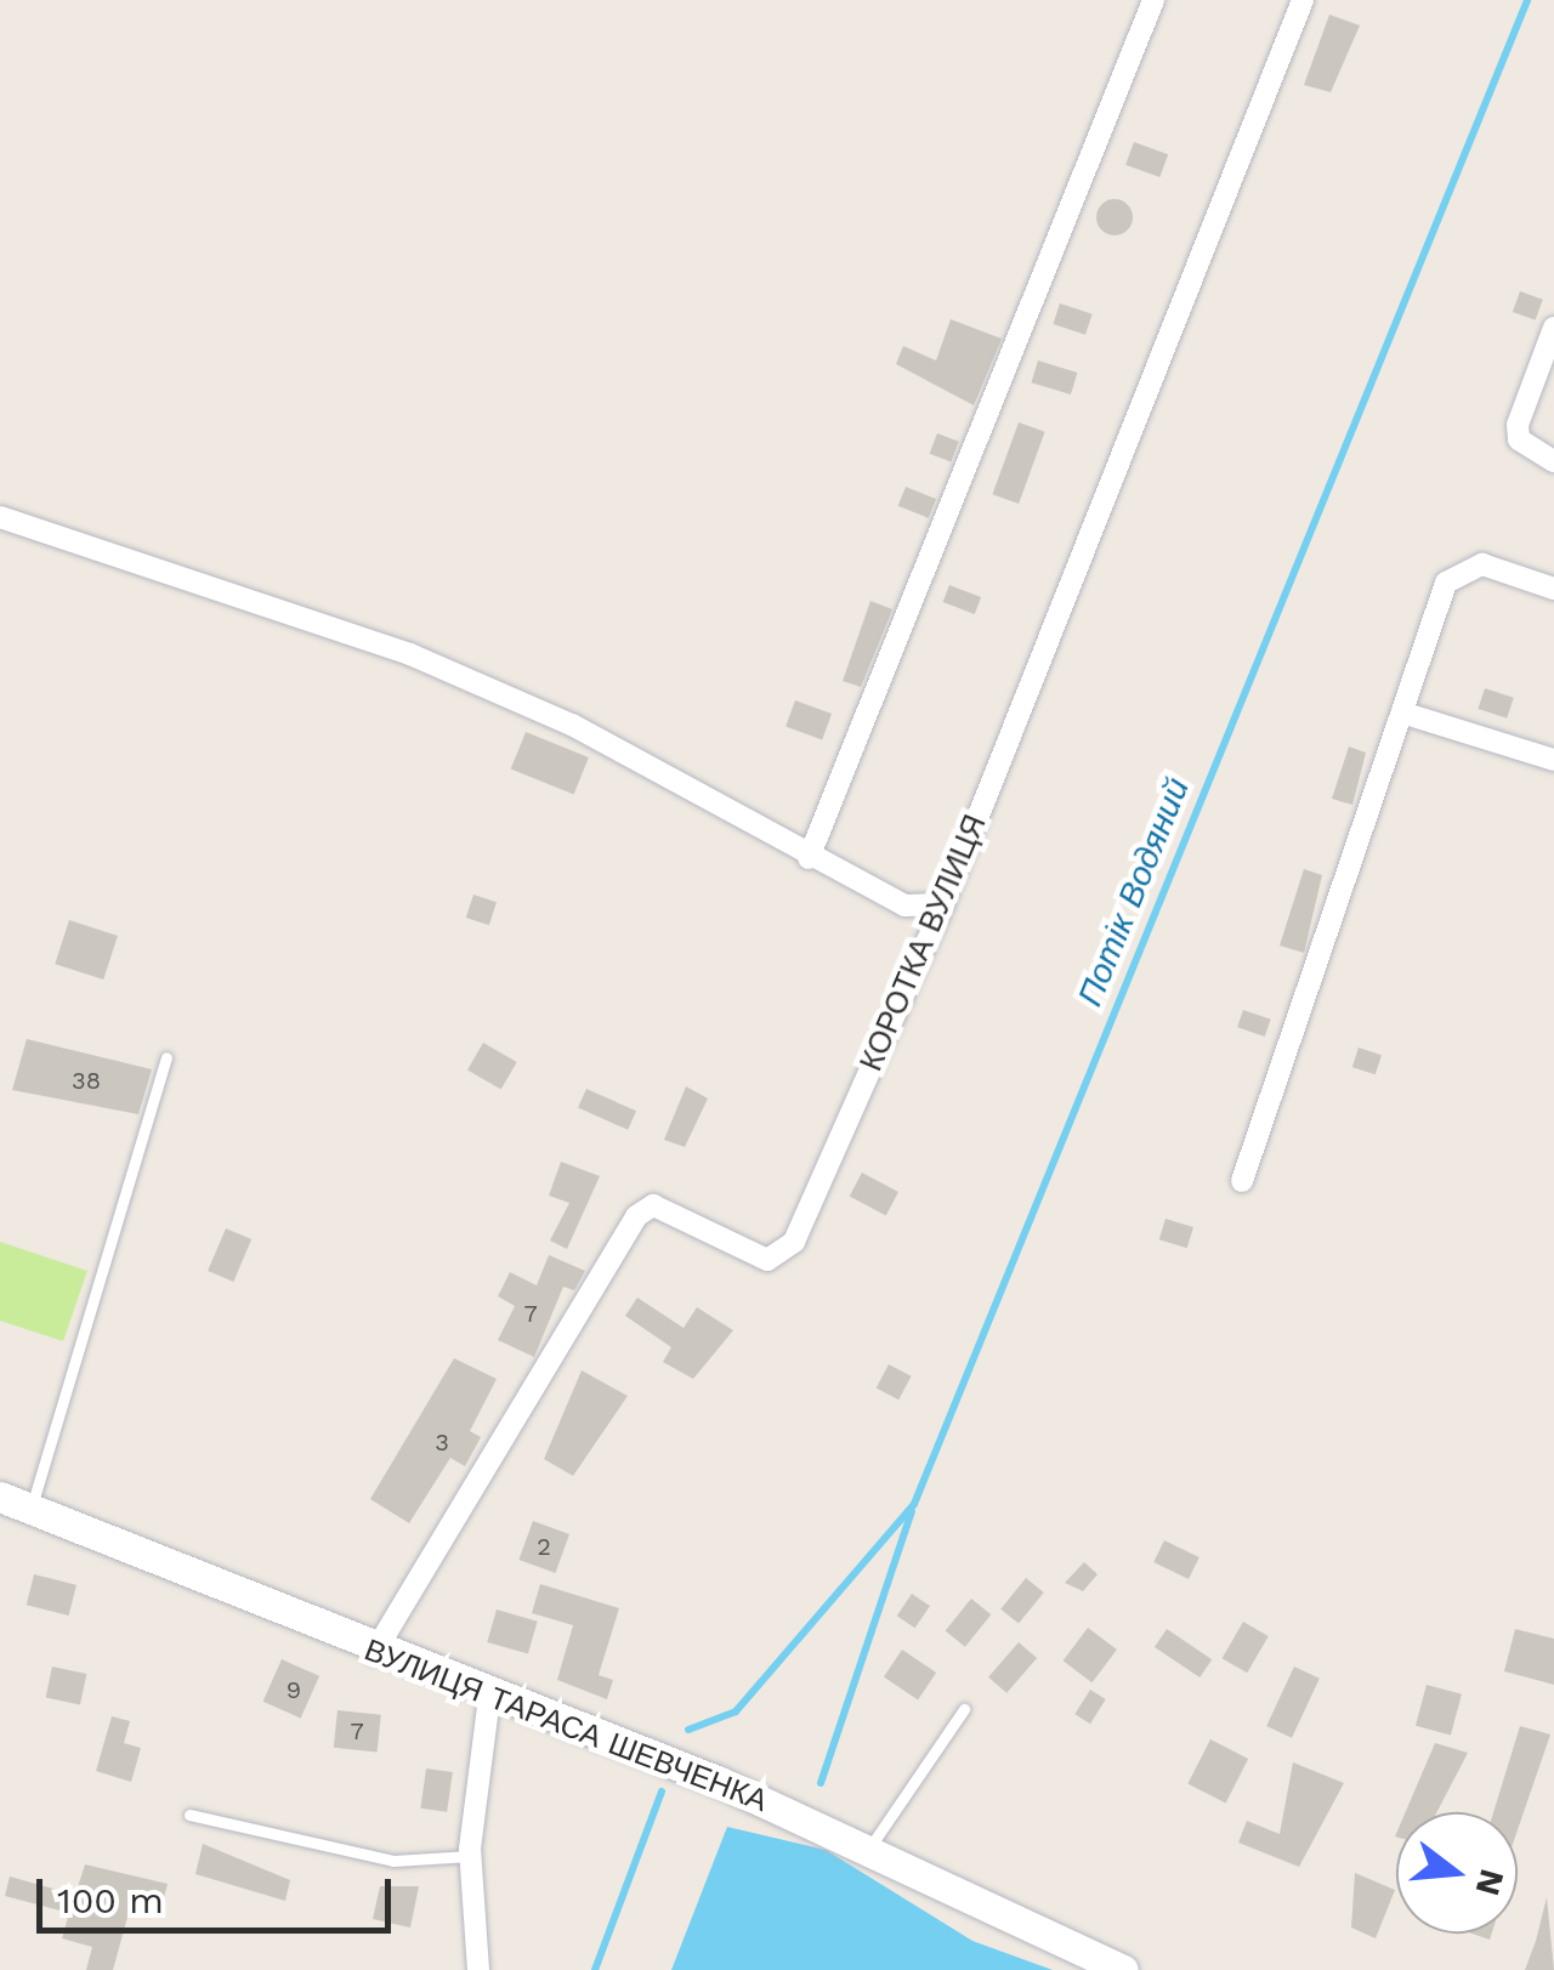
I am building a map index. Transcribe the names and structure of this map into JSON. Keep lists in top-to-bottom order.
{
  "streets": {
    "street": ["КОРОТКА ВУЛИЦЯ", "ВУЛИЦЯ ТАРАСА ШЕВЧЕНКА"]
  },
  "crossings": [
    ["КОРОТКА ВУЛИЦЯ", "ВУЛИЦЯ ТАРАСА ШЕВЧЕНКА"]
  ],
  "water": ["Потік Водяний"],
  "house_numbers": [
    "38",
    "7",
    "3",
    "2",
    "9",
    "7"
  ],
  "scale_bar": "100 m",
  "north": "right"
}
